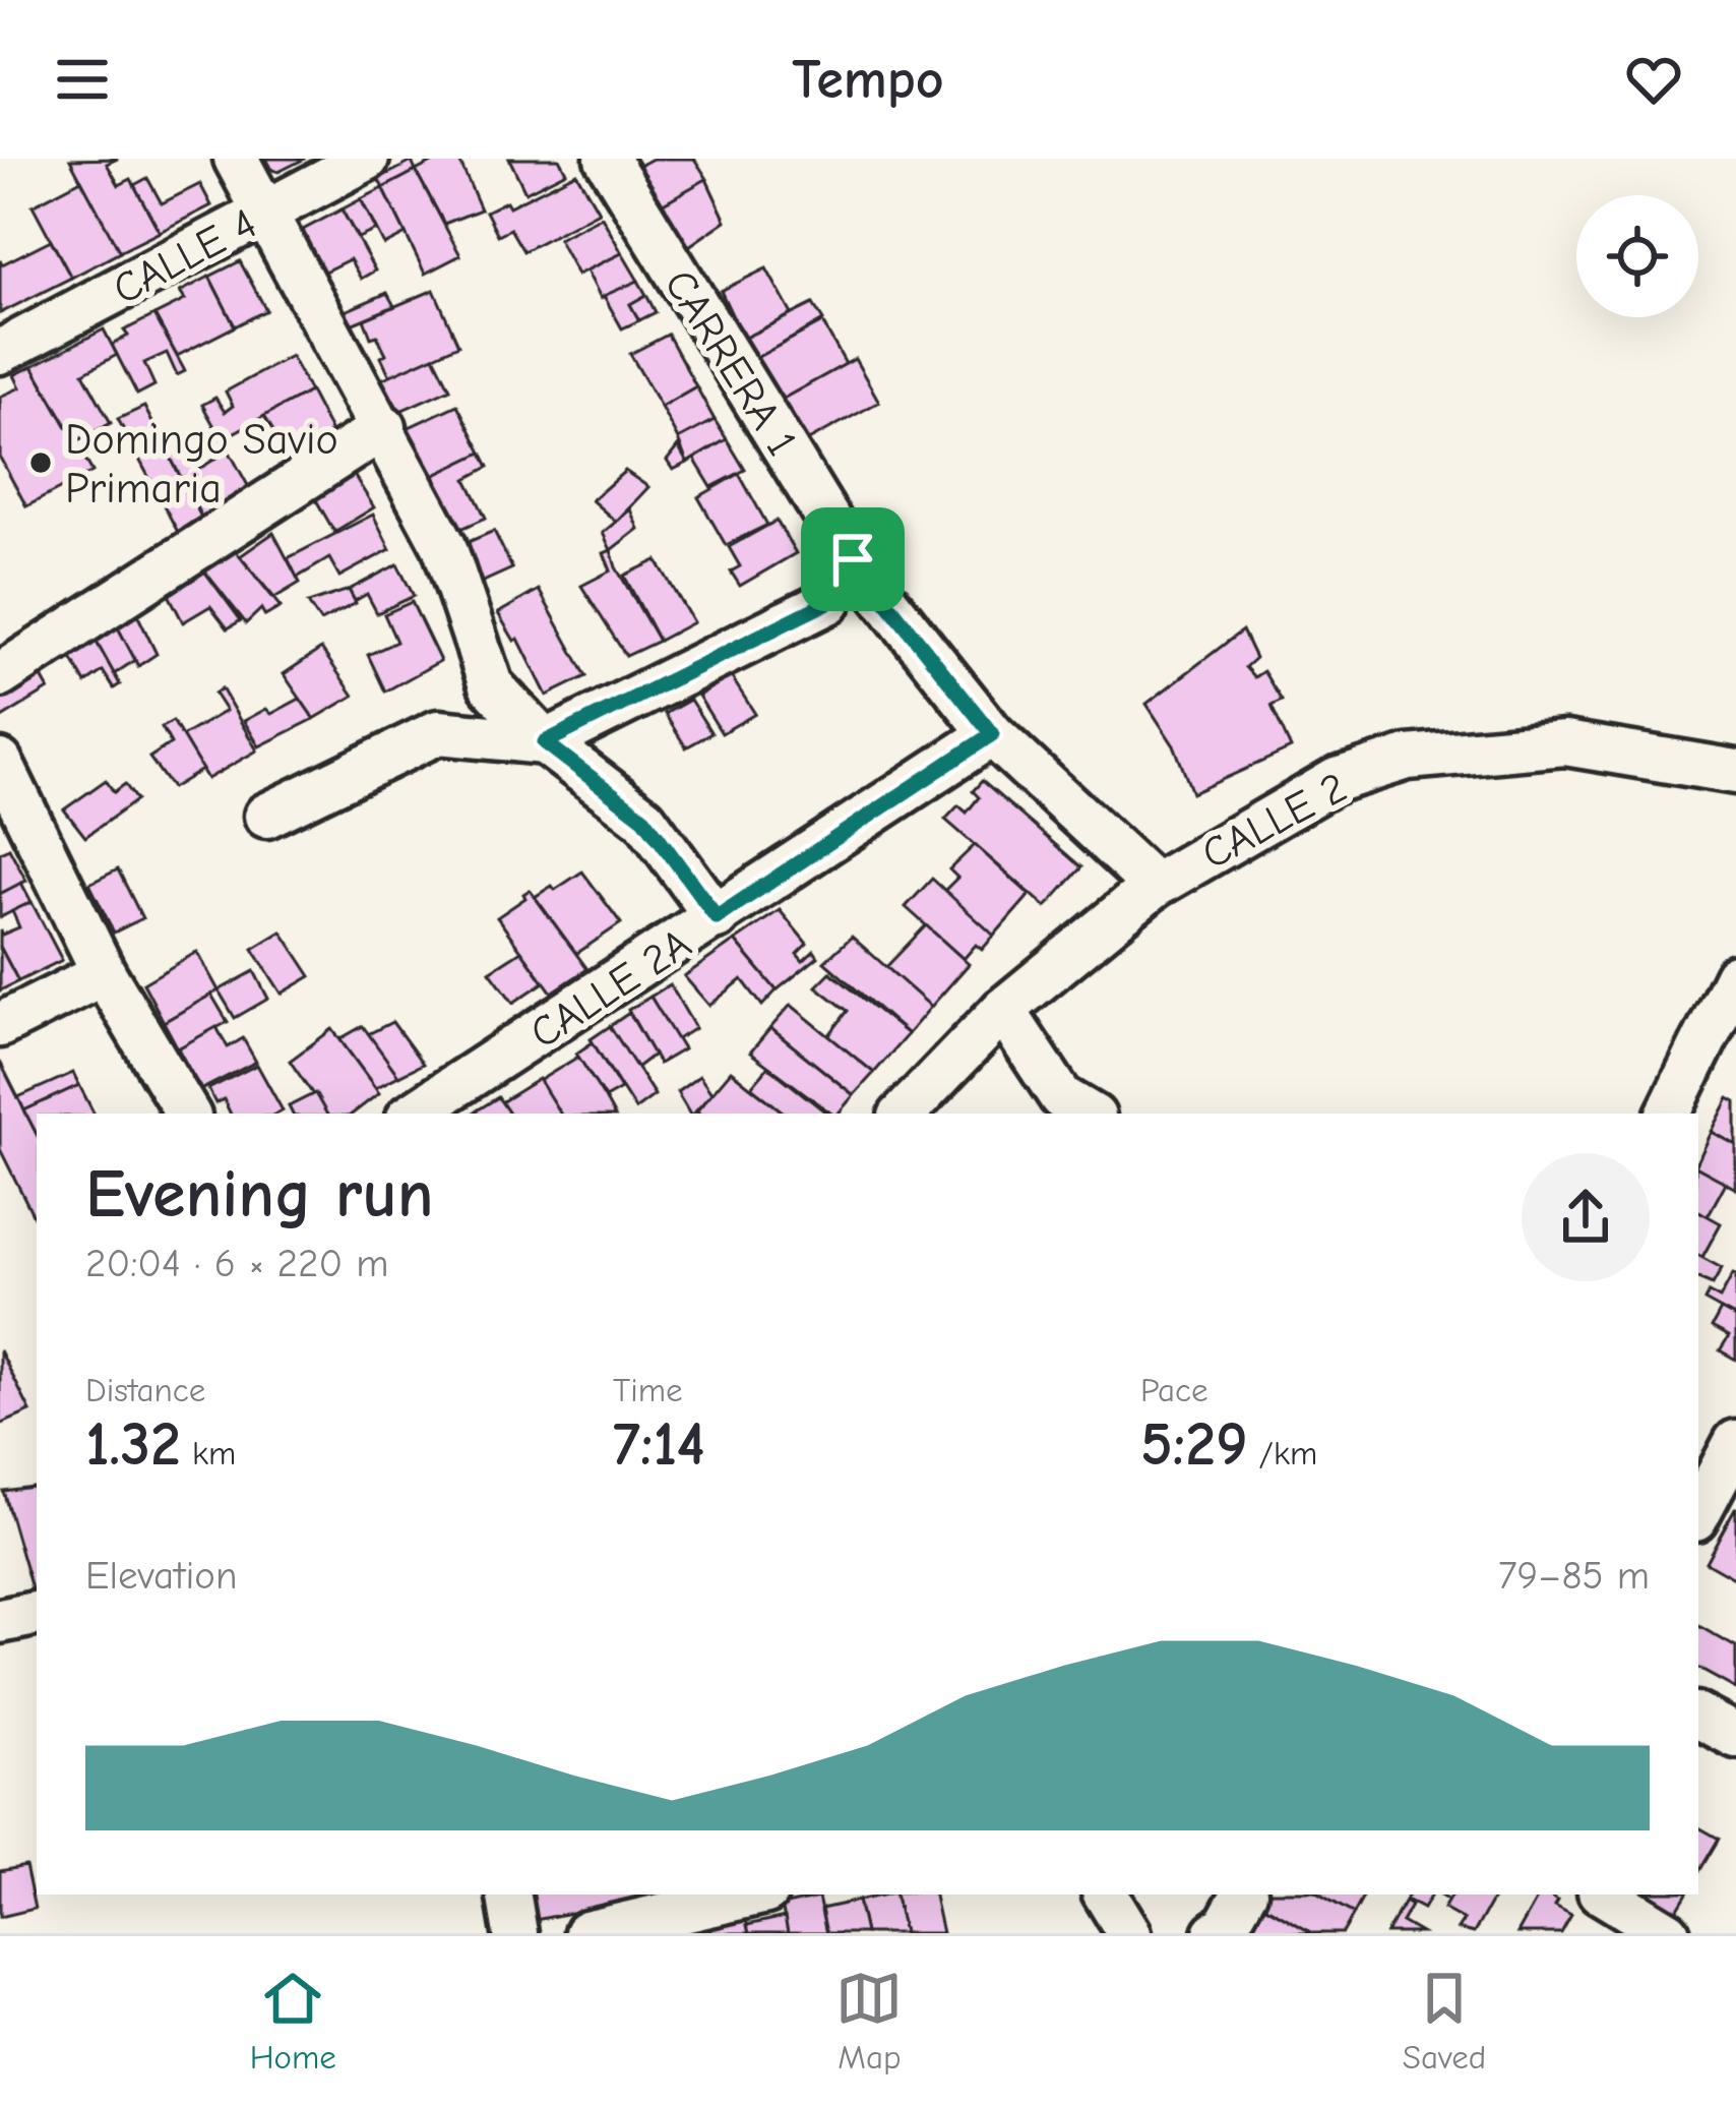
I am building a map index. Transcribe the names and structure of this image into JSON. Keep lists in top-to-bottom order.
{
  "streets": {
    "street": [
      "CALLE 4",
      "CARRERA 1",
      "CALLE 2",
      "CALLE 2A"
    ]
  },
  "crossings": [
    ["CARRERA 1", "CALLE 2"],
    ["CARRERA 1", "CALLE 2A"]
  ],
  "places": ["Domingo Savio Primaria"],
  "page": {
    "header": "Tempo",
    "heading": ["Evening run", "20:04 · 6 × 220 m"],
    "stats": [
      ["Distance", "1.32 km"],
      ["Time", "7:14"],
      ["Pace", "5:29 /km"]
    ],
    "chart": ["Elevation", "79–85 m"],
    "tabs": ["Home", "Map", "Saved"]
  }
}
